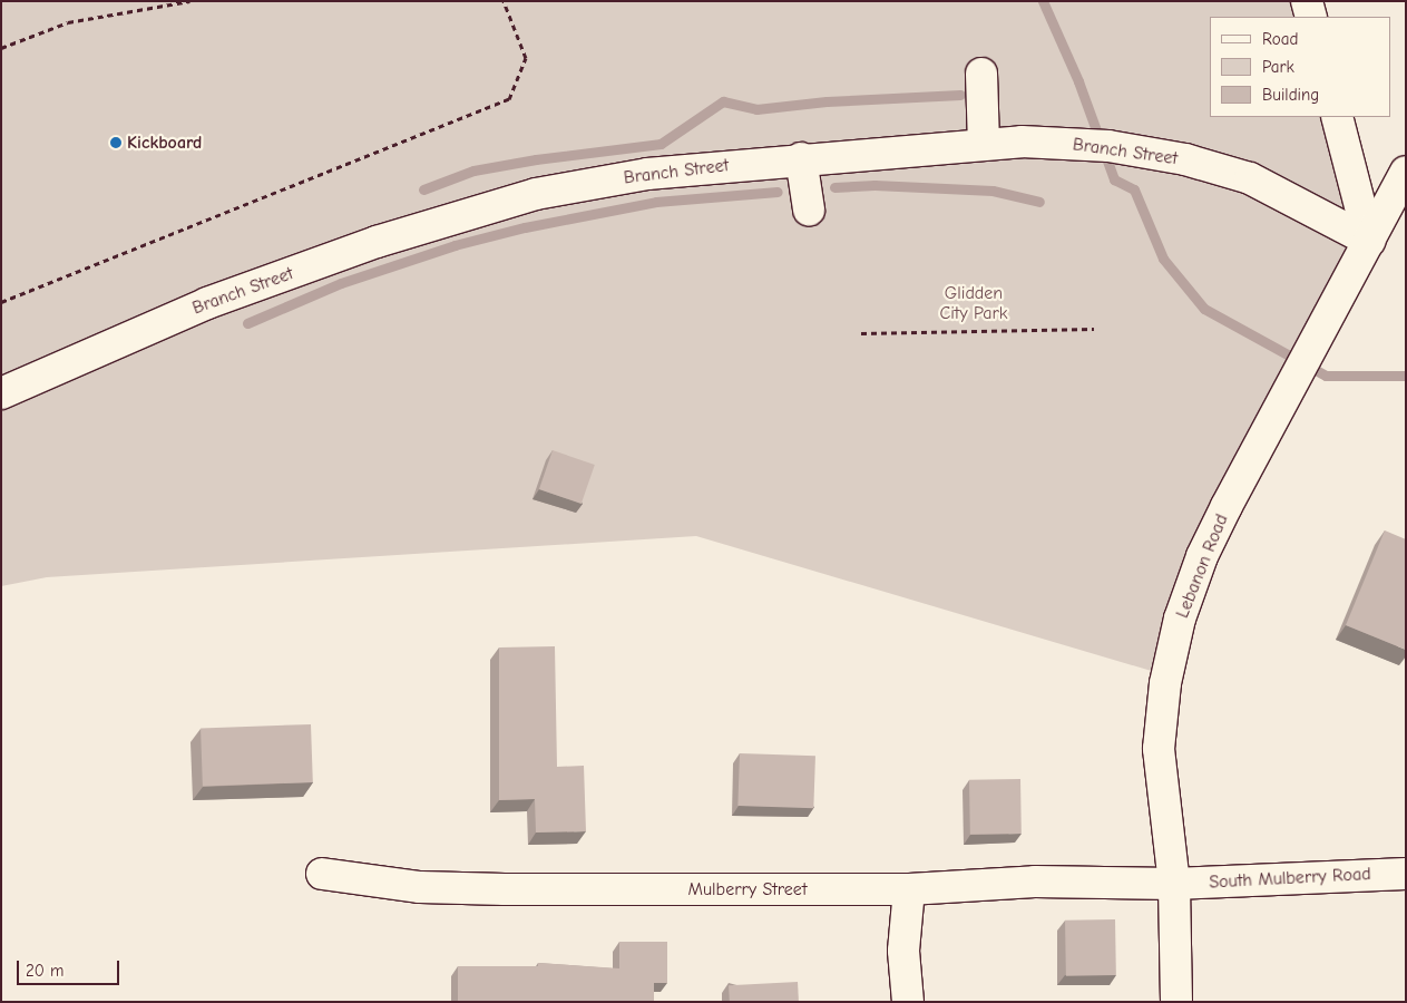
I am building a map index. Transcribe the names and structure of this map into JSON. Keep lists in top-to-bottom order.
{
  "streets": {
    "street": [
      "Branch Street",
      "Lebanon Road",
      "South Mulberry Road",
      "Mulberry Street"
    ]
  },
  "crossings": [
    ["Branch Street", "Lebanon Road"],
    ["Lebanon Road", "South Mulberry Road"],
    ["Lebanon Road", "Mulberry Street"],
    ["South Mulberry Road", "Mulberry Street"]
  ],
  "parks": ["Glidden City Park"],
  "places": ["Kickboard"],
  "legend": ["Road", "Park", "Building"],
  "scale_bar": "20 m"
}
